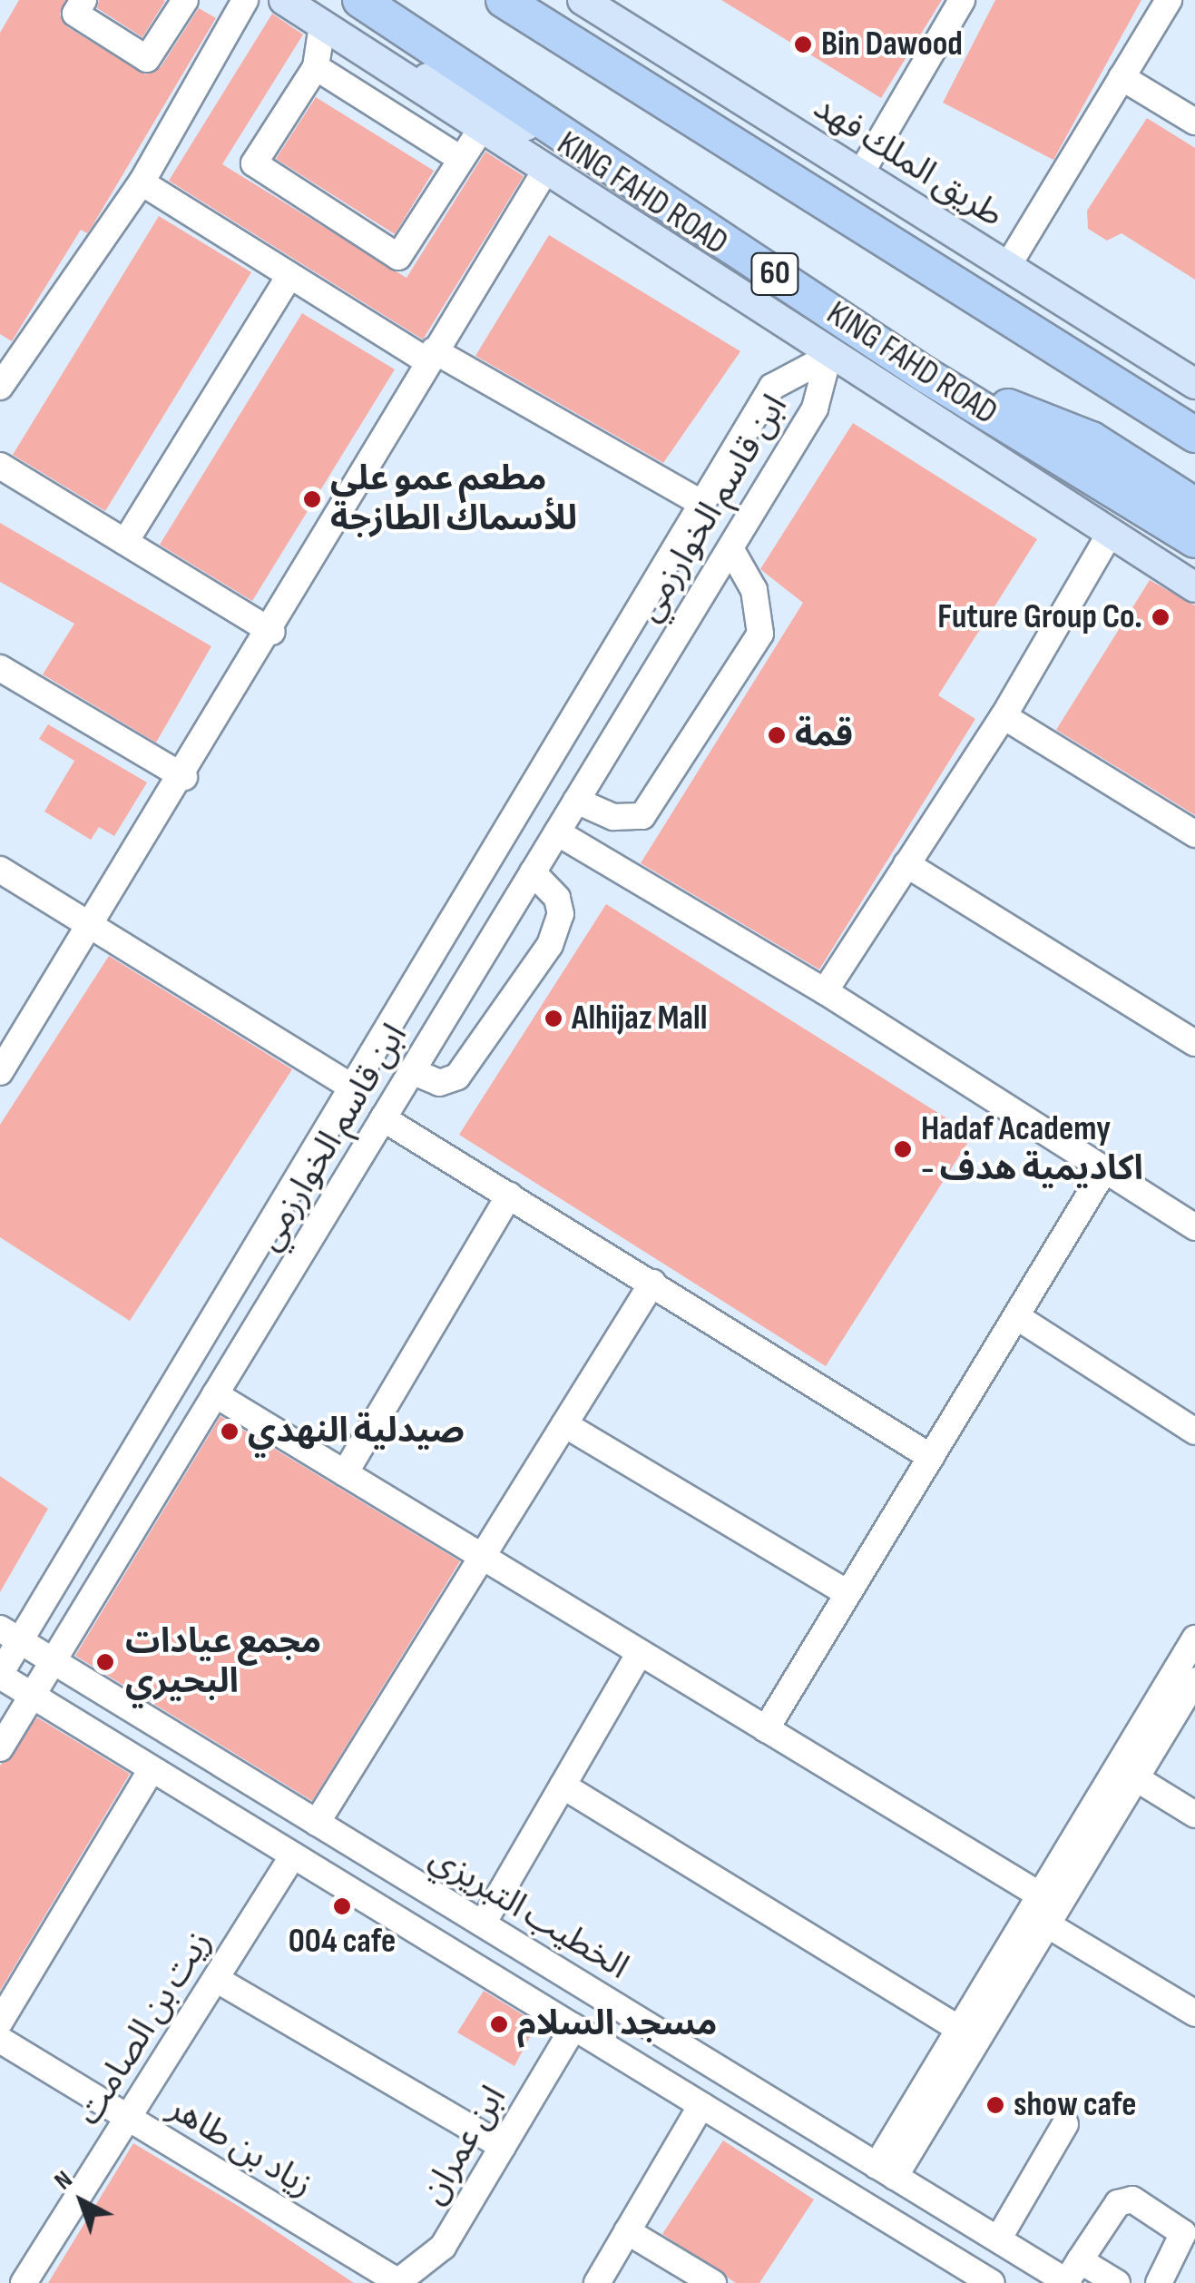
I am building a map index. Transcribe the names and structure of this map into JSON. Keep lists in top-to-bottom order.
{
  "streets": {
    "highway": ["KING FAHD ROAD", "60"],
    "main road": ["طريق الملك فهد"],
    "street": [
      "ابن قاسم الخوارزمي",
      "الخطيب التبريزي",
      "زيت بن الصامت",
      "ابن عمران",
      "زياد بن طاهر"
    ]
  },
  "crossings": [
    ["KING FAHD ROAD", "ابن قاسم الخوارزمي"],
    ["ابن قاسم الخوارزمي", "الخطيب التبريزي"],
    ["زيت بن الصامت", "زياد بن طاهر"],
    ["ابن عمران", "زياد بن طاهر"]
  ],
  "places": [
    "Bin Dawood",
    "مطعم عمو علي للأسماك الطازجة",
    "Future Group Co.",
    "قمة",
    "Alhijaz Mall",
    "Hadaf Academy - اكاديمية هدف",
    "صيدلية النهدي",
    "مجمع عيادات البحيري",
    "004 cafe",
    "مسجد السلام",
    "show cafe"
  ],
  "north": "top left"
}
